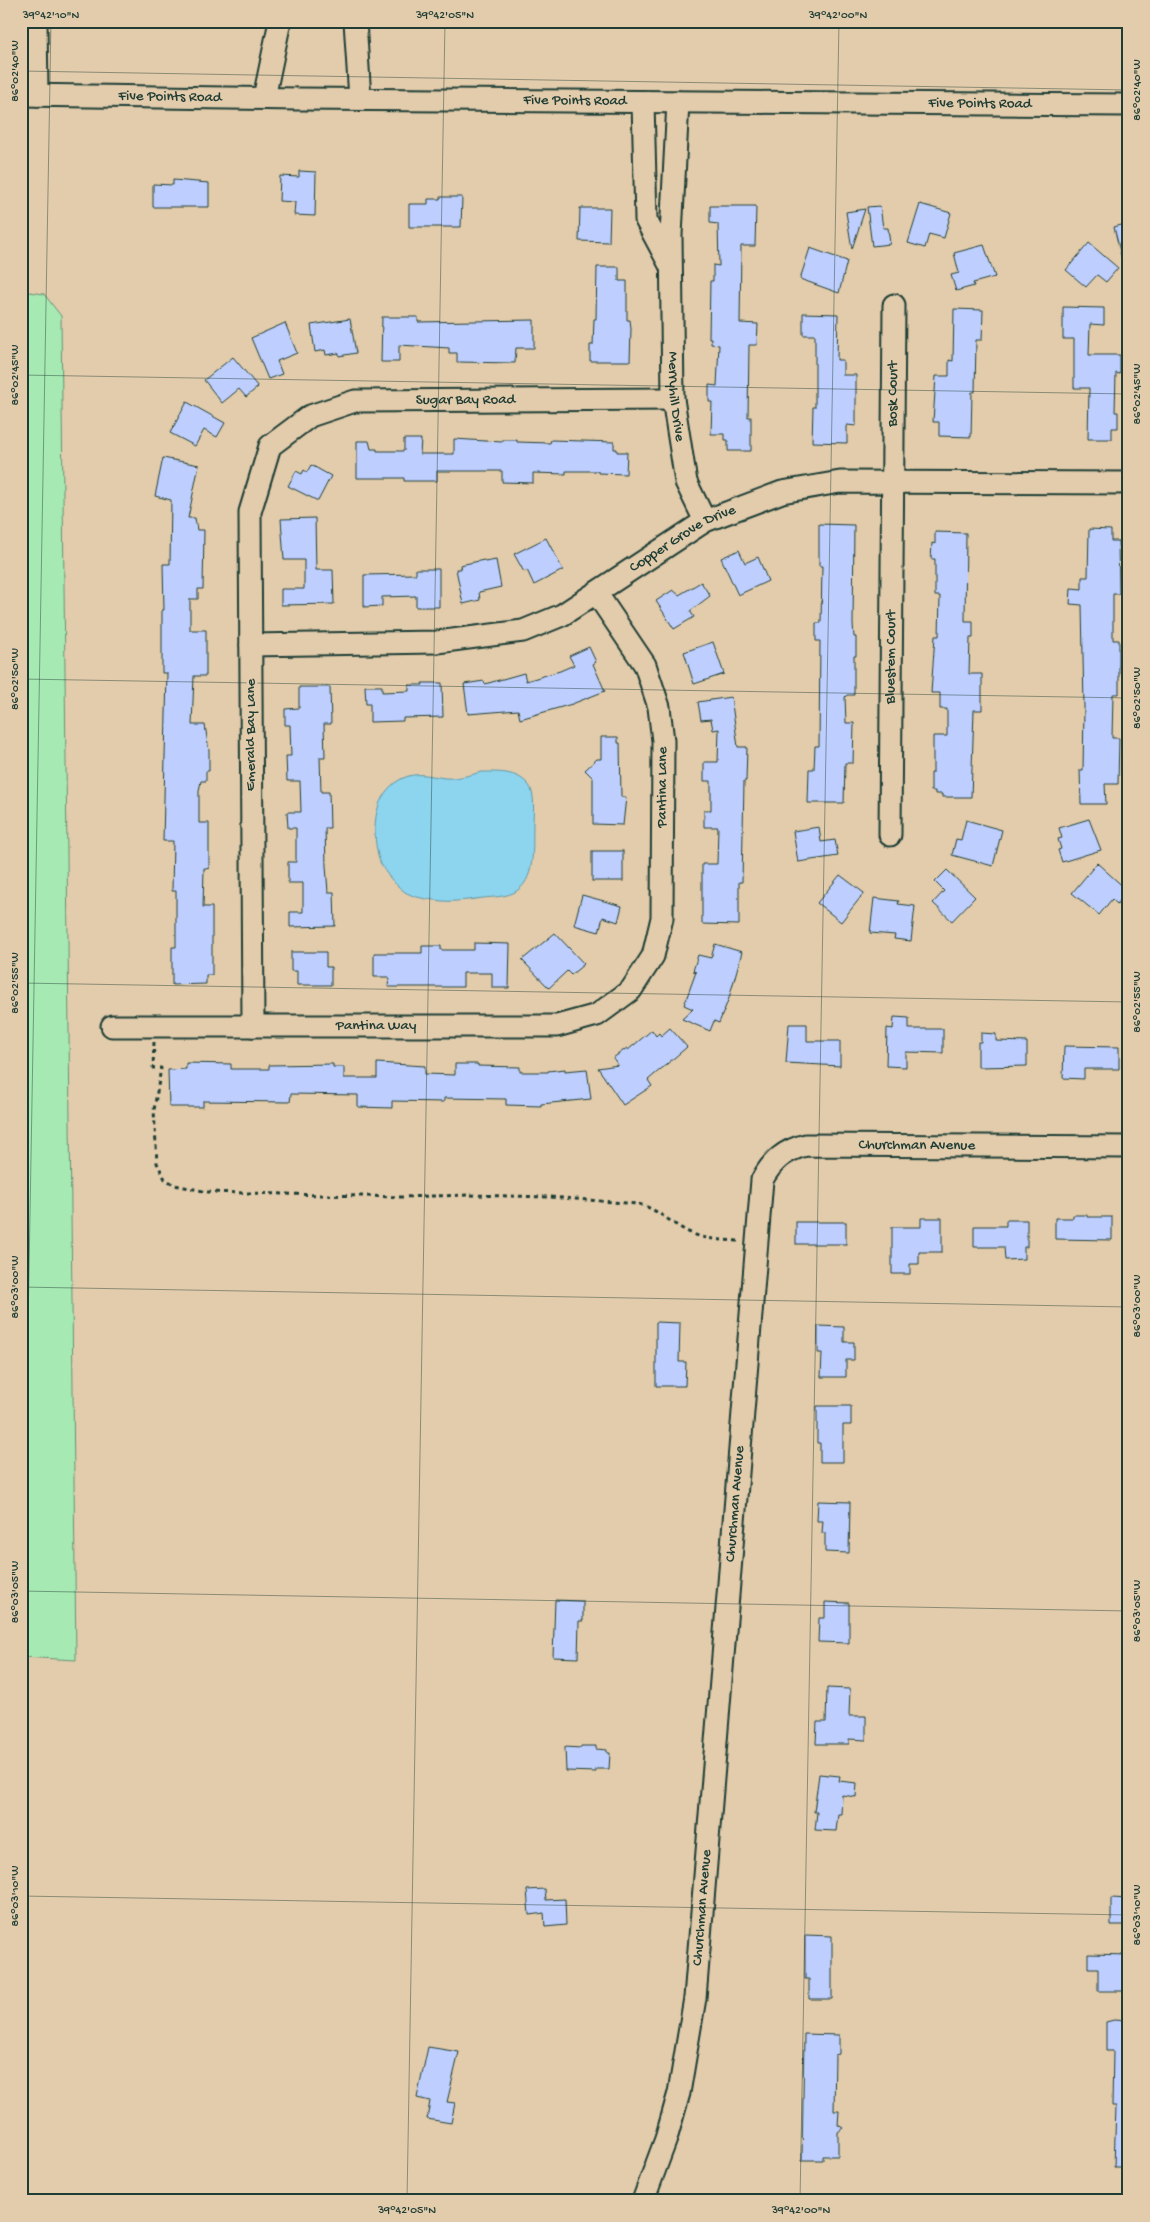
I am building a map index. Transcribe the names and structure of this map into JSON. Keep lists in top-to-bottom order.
{
  "streets": {
    "street": [
      "Five Points Road",
      "Bosk Court",
      "Merryhill Drive",
      "Sugar Bay Road",
      "Copper Grove Drive",
      "Bluestem Court",
      "Emerald Bay Lane",
      "Pantina Lane",
      "Pantina Way",
      "Churchman Avenue"
    ]
  },
  "crossings": [
    ["Five Points Road", "Merryhill Drive"],
    ["Bosk Court", "Copper Grove Drive"],
    ["Bosk Court", "Bluestem Court"],
    ["Merryhill Drive", "Sugar Bay Road"],
    ["Merryhill Drive", "Copper Grove Drive"],
    ["Sugar Bay Road", "Emerald Bay Lane"],
    ["Copper Grove Drive", "Bluestem Court"],
    ["Copper Grove Drive", "Emerald Bay Lane"],
    ["Copper Grove Drive", "Pantina Lane"],
    ["Emerald Bay Lane", "Pantina Way"],
    ["Pantina Lane", "Pantina Way"]
  ],
  "coordinates": [
    "39°42'10\"N",
    "39°42'05\"N",
    "39°42'00\"N",
    "86°02'40\"W",
    "86°02'45\"W",
    "86°02'50\"W",
    "86°02'55\"W",
    "86°03'00\"W",
    "86°03'05\"W",
    "86°03'10\"W"
  ]
}
